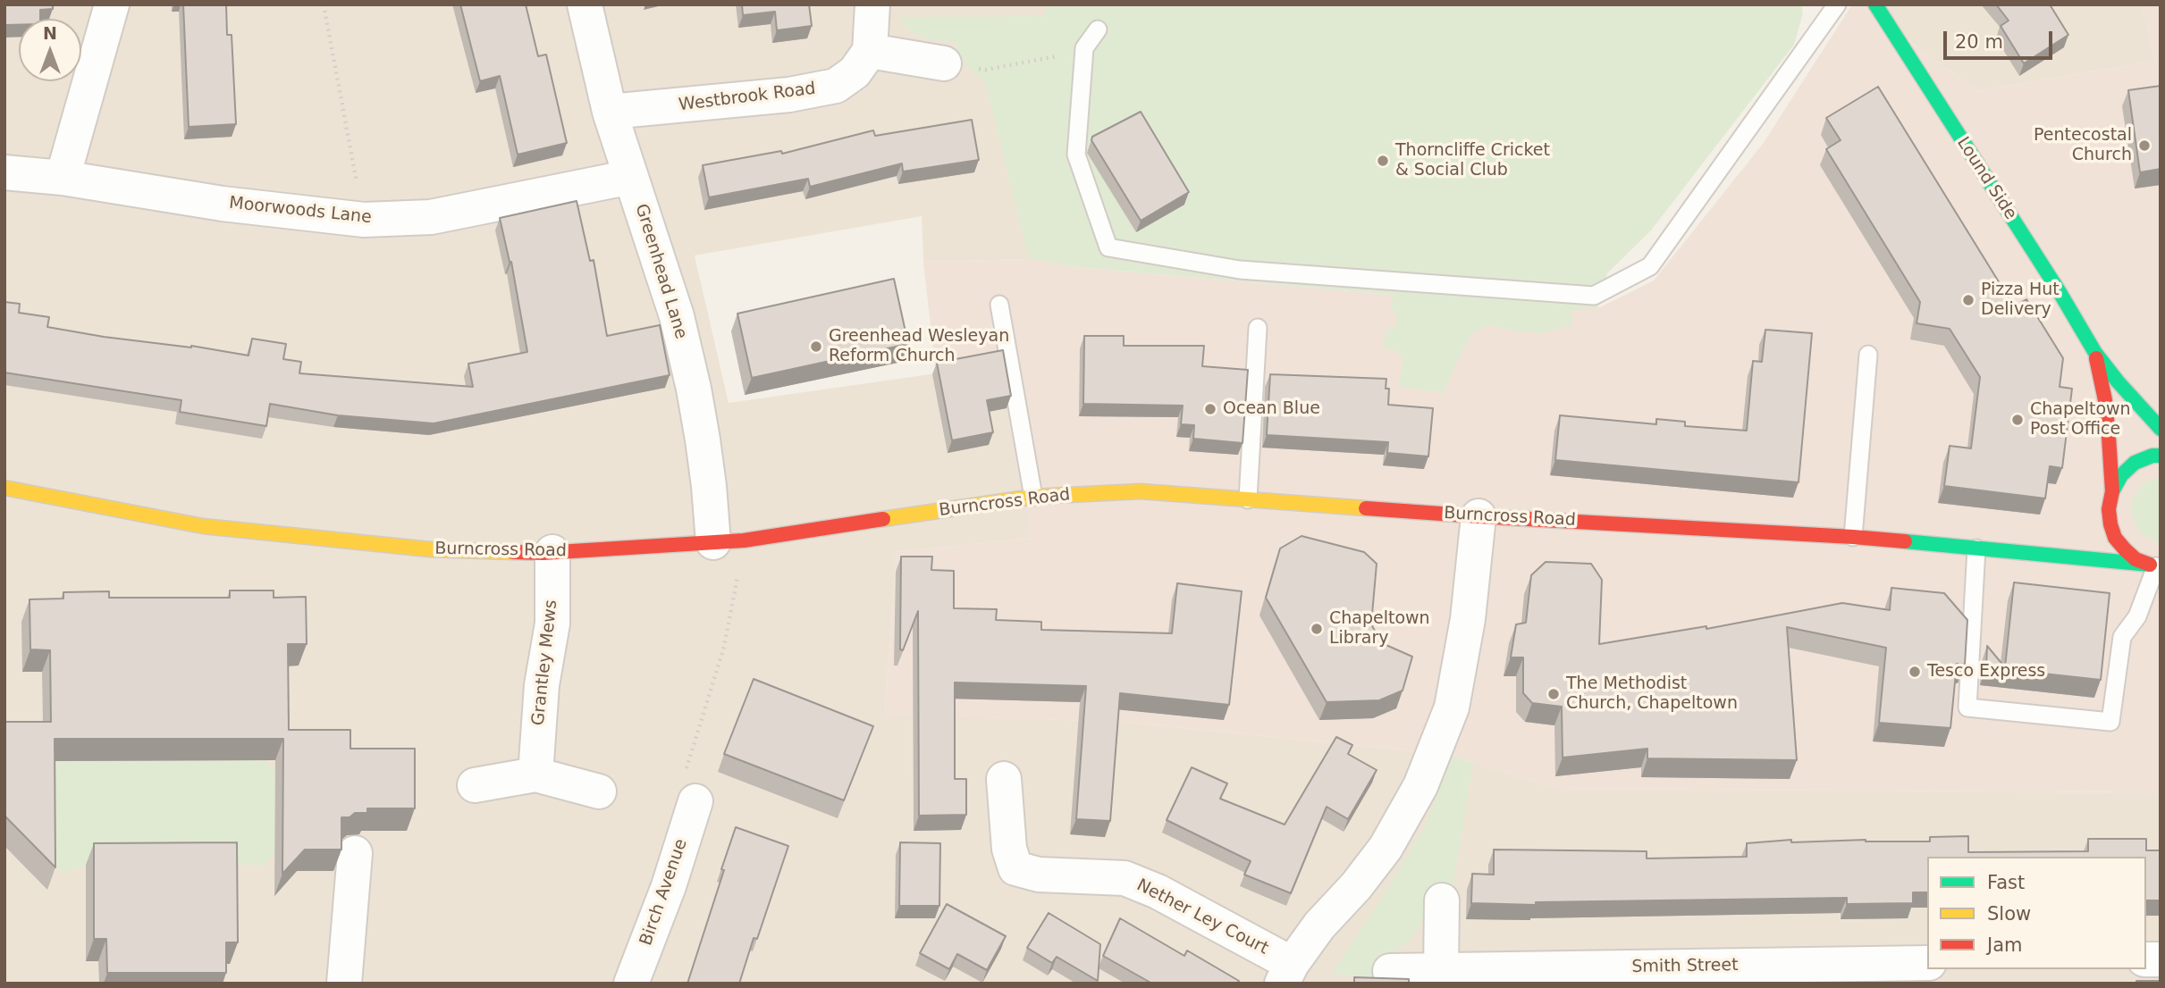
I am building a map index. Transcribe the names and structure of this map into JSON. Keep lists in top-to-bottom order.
{
  "streets": {
    "main road": ["Lound Side", "Burncross Road"],
    "street": [
      "Westbrook Road",
      "Moorwoods Lane",
      "Greenhead Lane",
      "Grantley Mews",
      "Birch Avenue",
      "Nether Ley Court",
      "Smith Street"
    ]
  },
  "crossings": [
    ["Westbrook Road", "Greenhead Lane"],
    ["Lound Side", "Burncross Road"],
    ["Moorwoods Lane", "Greenhead Lane"],
    ["Greenhead Lane", "Burncross Road"],
    ["Burncross Road", "Grantley Mews"]
  ],
  "places": [
    "Pentecostal Church",
    "Thorncliffe Cricket & Social Club",
    "Pizza Hut Delivery",
    "Greenhead Wesleyan Reform Church",
    "Ocean Blue",
    "Chapeltown Post Office",
    "Chapeltown Library",
    "Tesco Express",
    "The Methodist Church, Chapeltown"
  ],
  "legend": ["Fast", "Slow", "Jam"],
  "scale_bar": "20 m",
  "north": "top"
}
